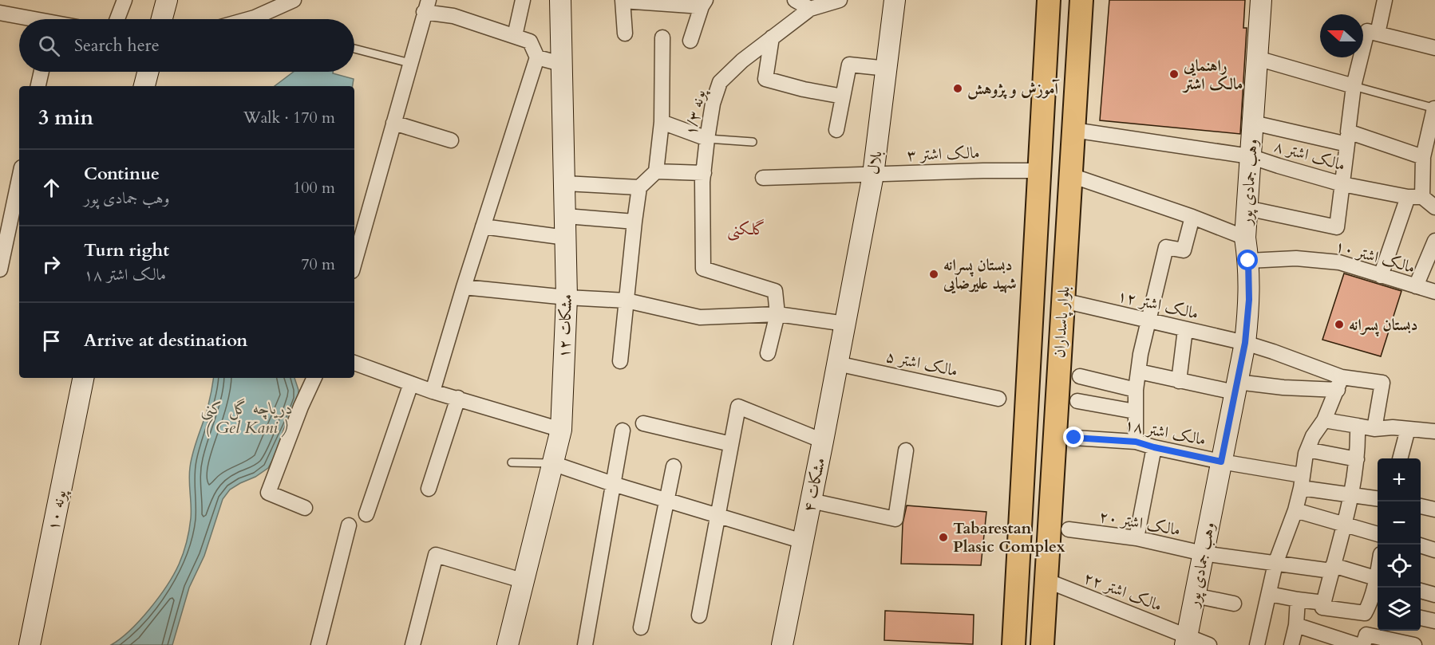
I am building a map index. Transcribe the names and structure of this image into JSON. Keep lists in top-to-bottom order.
{
  "streets": {
    "main road": ["بلوار پاسداران"],
    "street": [
      "پونه ۱/۳",
      "مالک اشتر ۳",
      "مالک اشتر ۸",
      "بلال",
      "وهب جمادی پور",
      "مالک اشتر ۱۰",
      "مالک اشتر ۱۲",
      "مشکات ۱۲",
      "مالک اشتر ۵",
      "مالک اشتر ۱۸",
      "مشکات ۴",
      "پونه ۱۰",
      "مالک اشتر ۲۰",
      "مالک اشتر ۲۲"
    ]
  },
  "crossings": [
    ["مالک اشتر ۳", "بلال"],
    ["مالک اشتر ۳", "بلوار پاسداران"],
    ["مالک اشتر ۸", "وهب جمادی پور"],
    ["مالک اشتر ۸", "بلوار پاسداران"],
    ["بلال", "مشکات ۴"],
    ["وهب جمادی پور", "مالک اشتر ۱۰"],
    ["وهب جمادی پور", "مالک اشتر ۱۲"],
    ["وهب جمادی پور", "مالک اشتر ۱۸"],
    ["وهب جمادی پور", "مالک اشتر ۲۰"],
    ["وهب جمادی پور", "مالک اشتر ۲۲"],
    ["مالک اشتر ۱۲", "بلوار پاسداران"],
    ["بلوار پاسداران", "مالک اشتر ۲۲"],
    ["مالک اشتر ۵", "مشکات ۴"]
  ],
  "districts": ["گلکنی"],
  "water": ["دریاچه گل کنی ( Gel Kani )"],
  "places": [
    "راهنمایی مالک اشتر",
    "آموزش و پژوهش",
    "دبستان پسرانه شهید علیرضایی",
    "دبستان پسرانه",
    "Tabarestan Plasic Complex"
  ],
  "north": "left",
  "page": {
    "search": "Search here",
    "heading": ["3 min", "Walk · 170 m"],
    "list": [
      ["Continue", "وهب جمادی پور", "100 m"],
      ["Turn right", "مالک اشتر ۱۸", "70 m"],
      "Arrive at destination"
    ],
    "map_buttons": ["+", "−"]
  }
}
